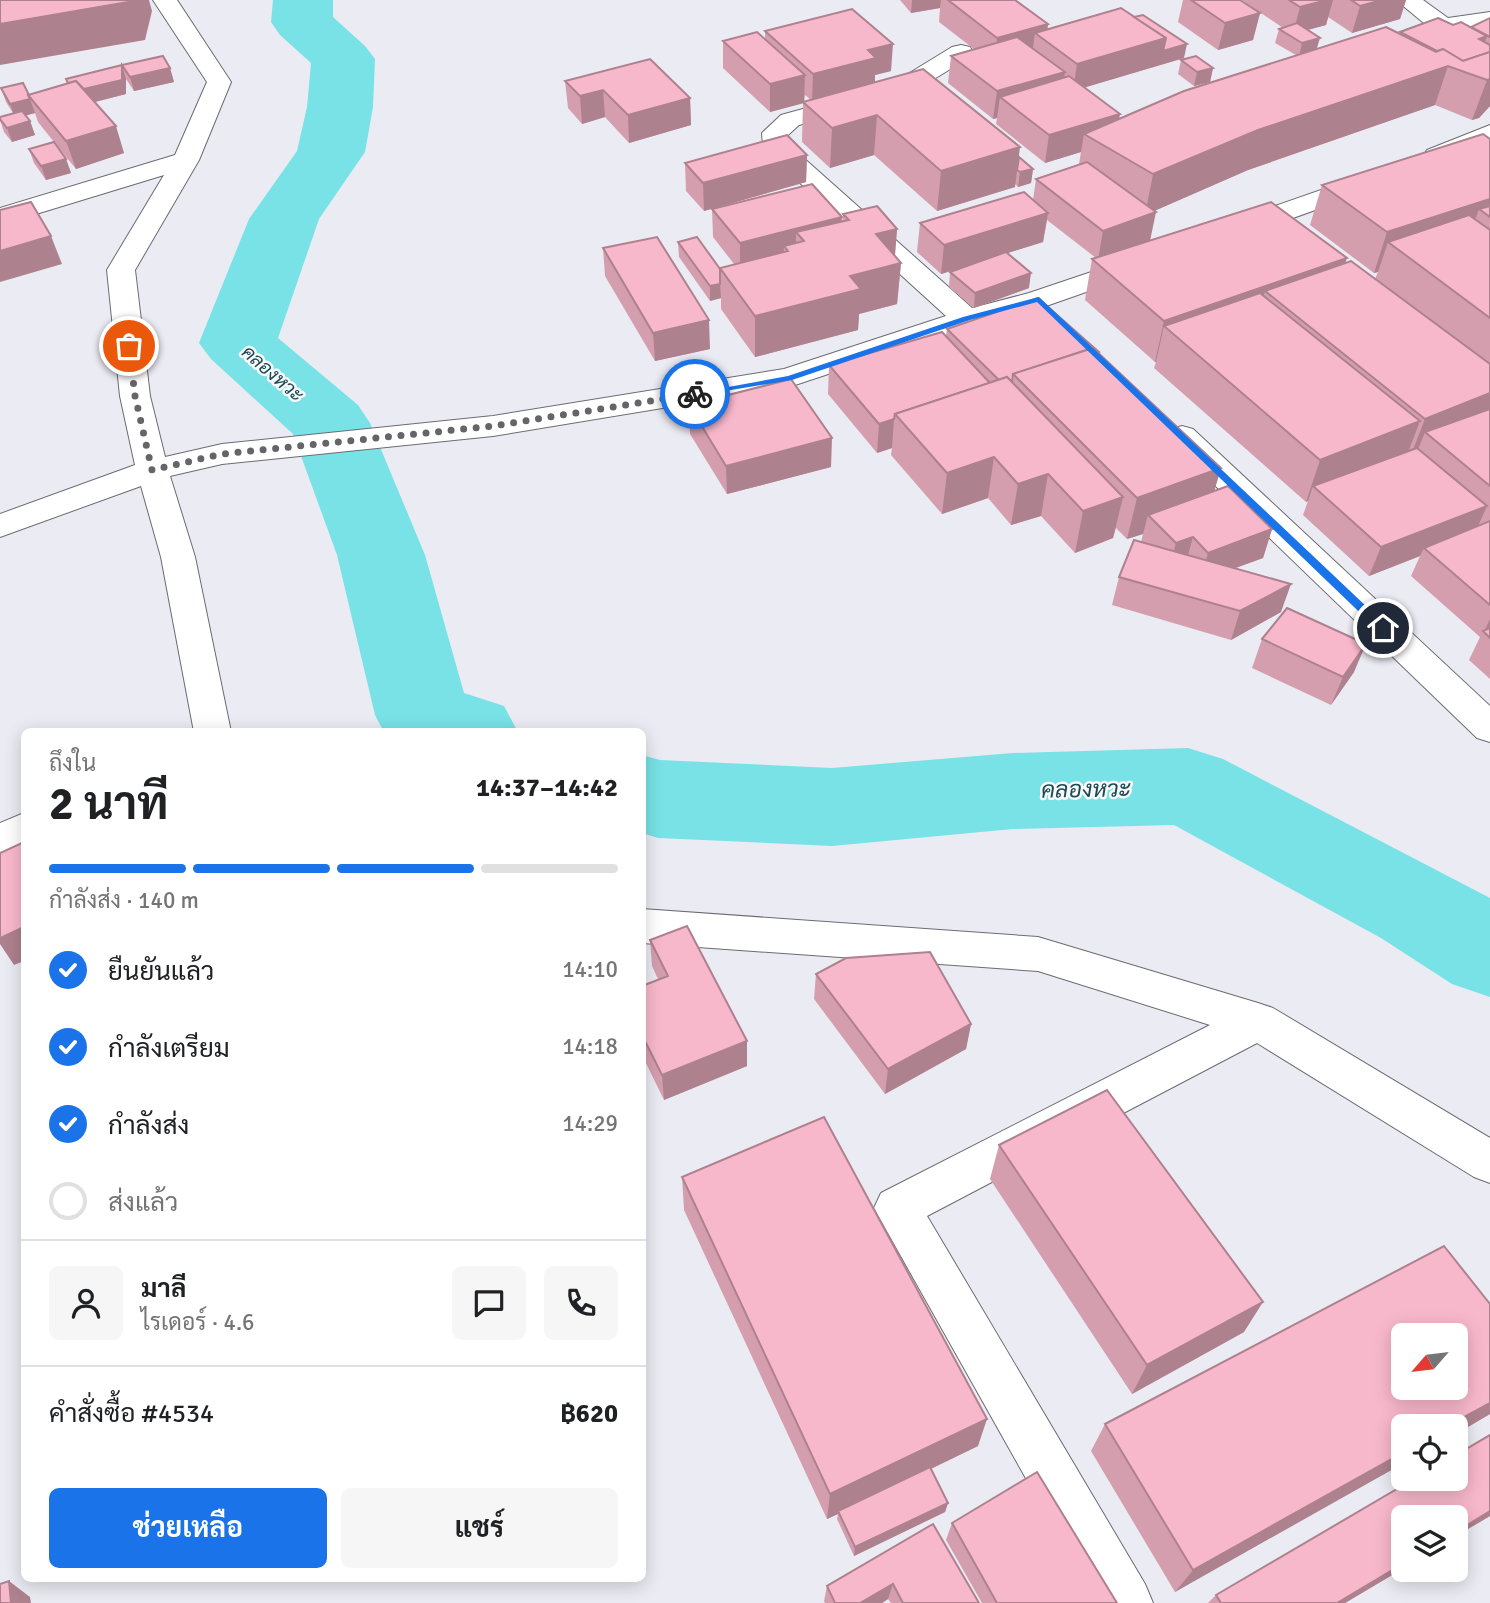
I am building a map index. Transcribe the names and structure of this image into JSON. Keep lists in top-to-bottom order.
{
  "water": ["คลองหวะ"],
  "north": "bottom left",
  "page": {
    "heading": ["2 นาที", "ถึงใน", "14:37–14:42"],
    "panel": [
      "มาลี",
      "ไรเดอร์ · 4.6",
      "คำสั่งซื้อ #4534",
      "฿620"
    ],
    "bar": "กำลังส่ง · 140 m",
    "list": [
      ["ยืนยันแล้ว", "14:10"],
      ["กำลังเตรียม", "14:18"],
      ["กำลังส่ง", "14:29"],
      "ส่งแล้ว"
    ],
    "buttons": ["ช่วยเหลือ", "แชร์"]
  }
}
